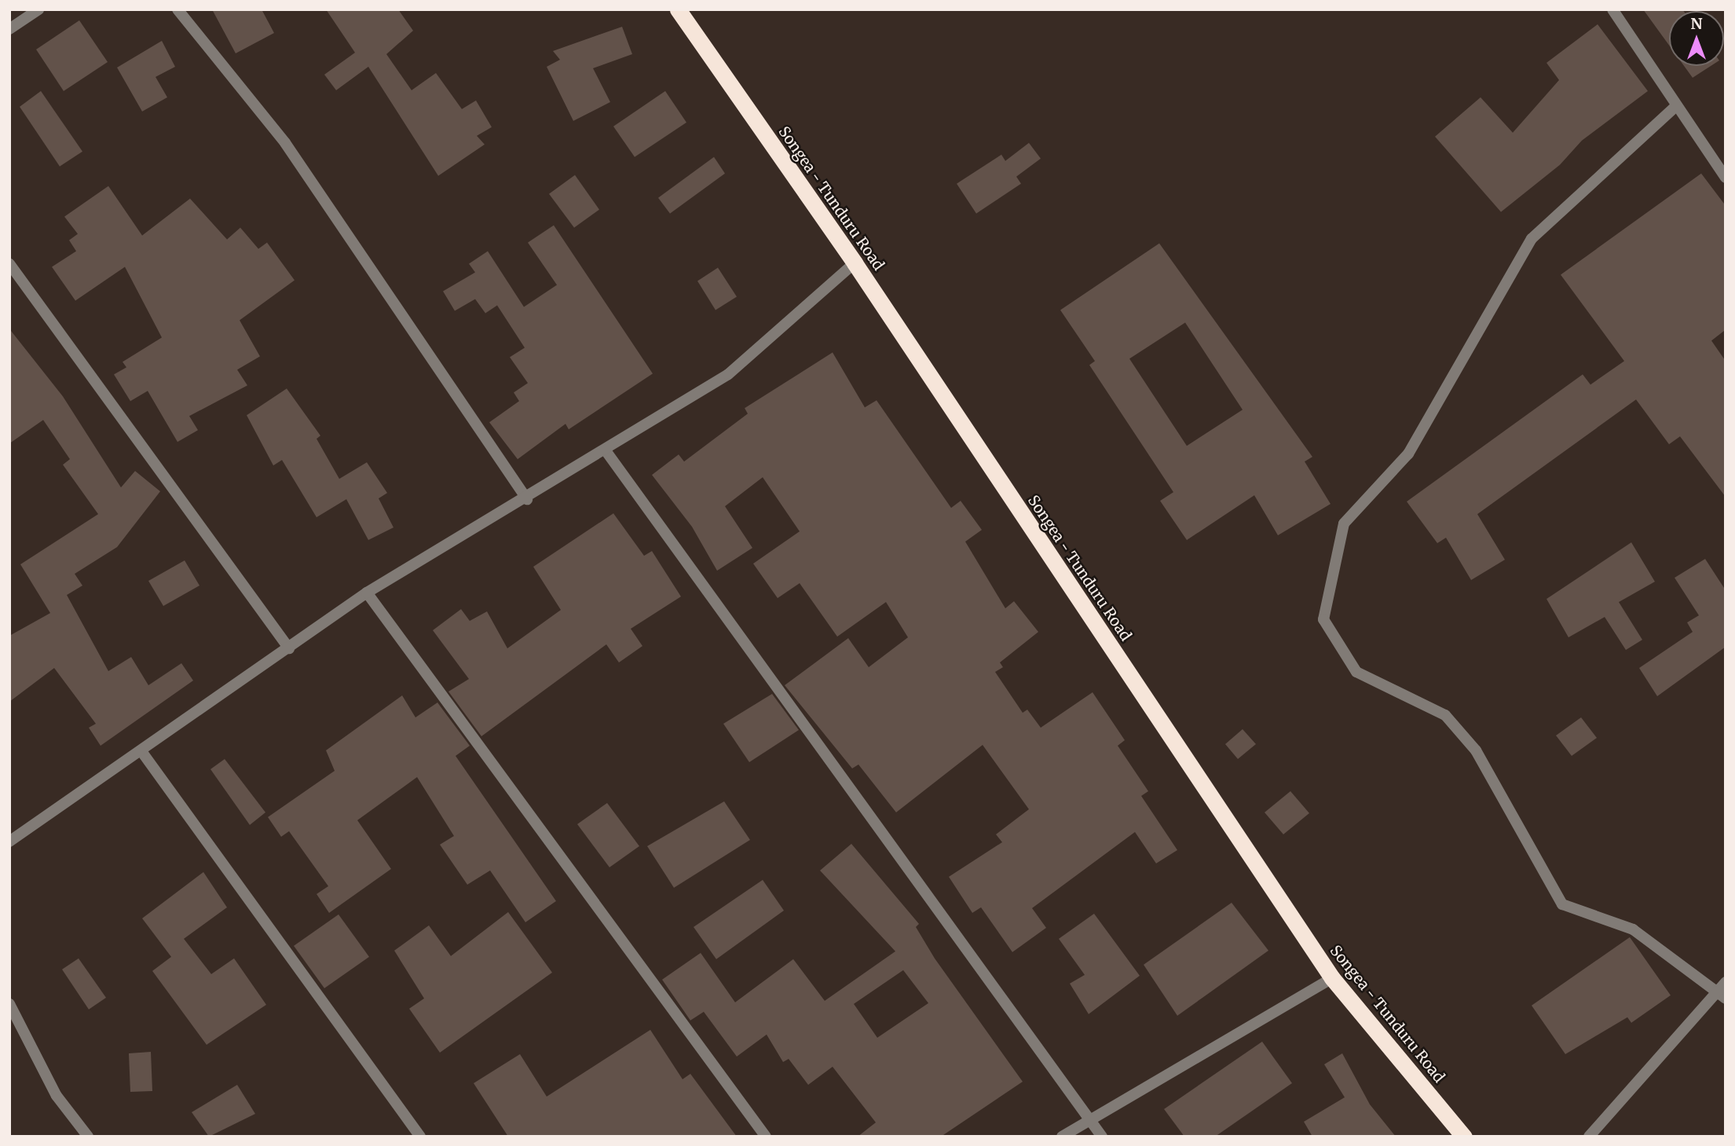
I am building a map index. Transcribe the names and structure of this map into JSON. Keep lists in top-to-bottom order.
{
  "streets": {
    "highway": ["Songea - Tunduru Road"]
  },
  "north": "top"
}
